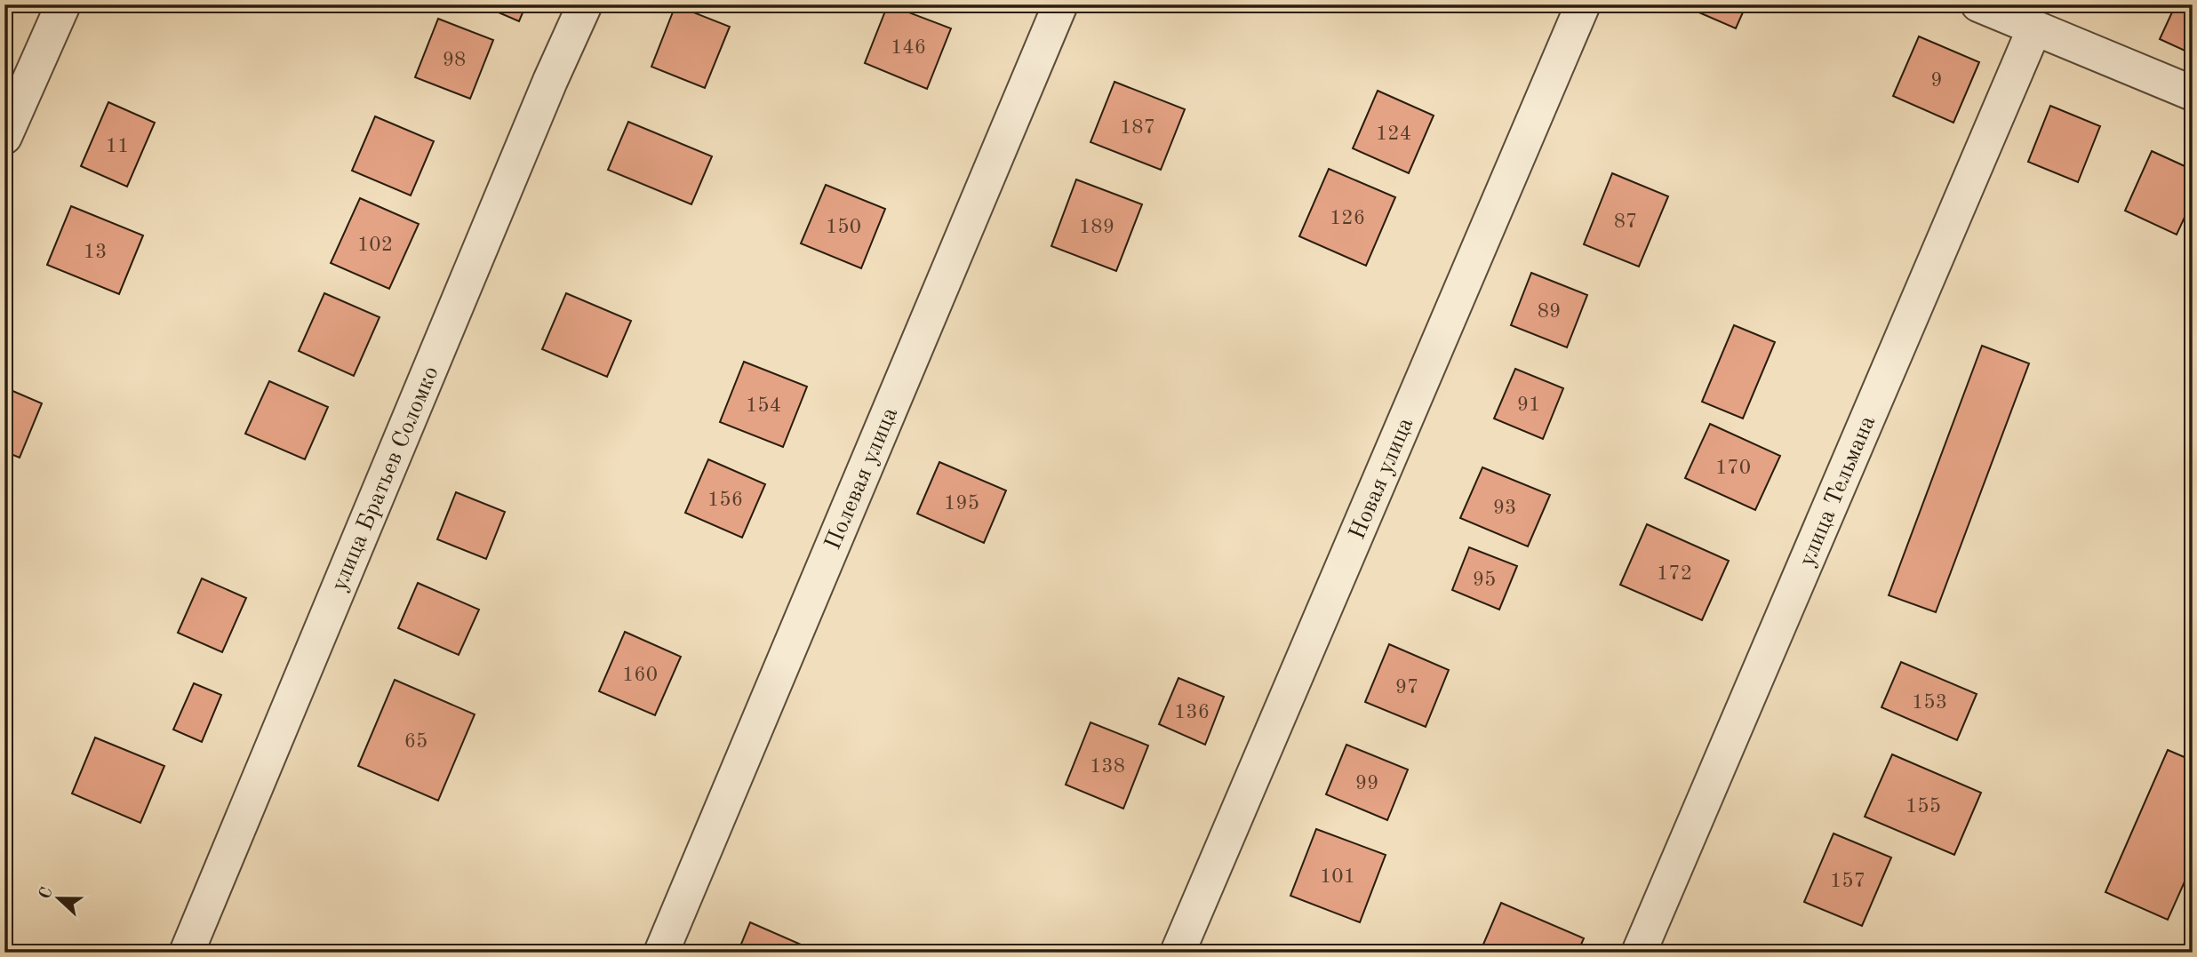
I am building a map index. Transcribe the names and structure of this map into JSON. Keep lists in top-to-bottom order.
{
  "streets": {
    "street": [
      "улица Братьев Соломко",
      "Полевая улица",
      "Новая улица",
      "улица Тельмана"
    ]
  },
  "house_numbers": [
    "146",
    "98",
    "9",
    "187",
    "124",
    "11",
    "126",
    "87",
    "150",
    "189",
    "102",
    "13",
    "89",
    "91",
    "154",
    "170",
    "156",
    "195",
    "93",
    "172",
    "95",
    "160",
    "97",
    "153",
    "136",
    "65",
    "138",
    "99",
    "155",
    "101",
    "157"
  ],
  "north": "left"
}
